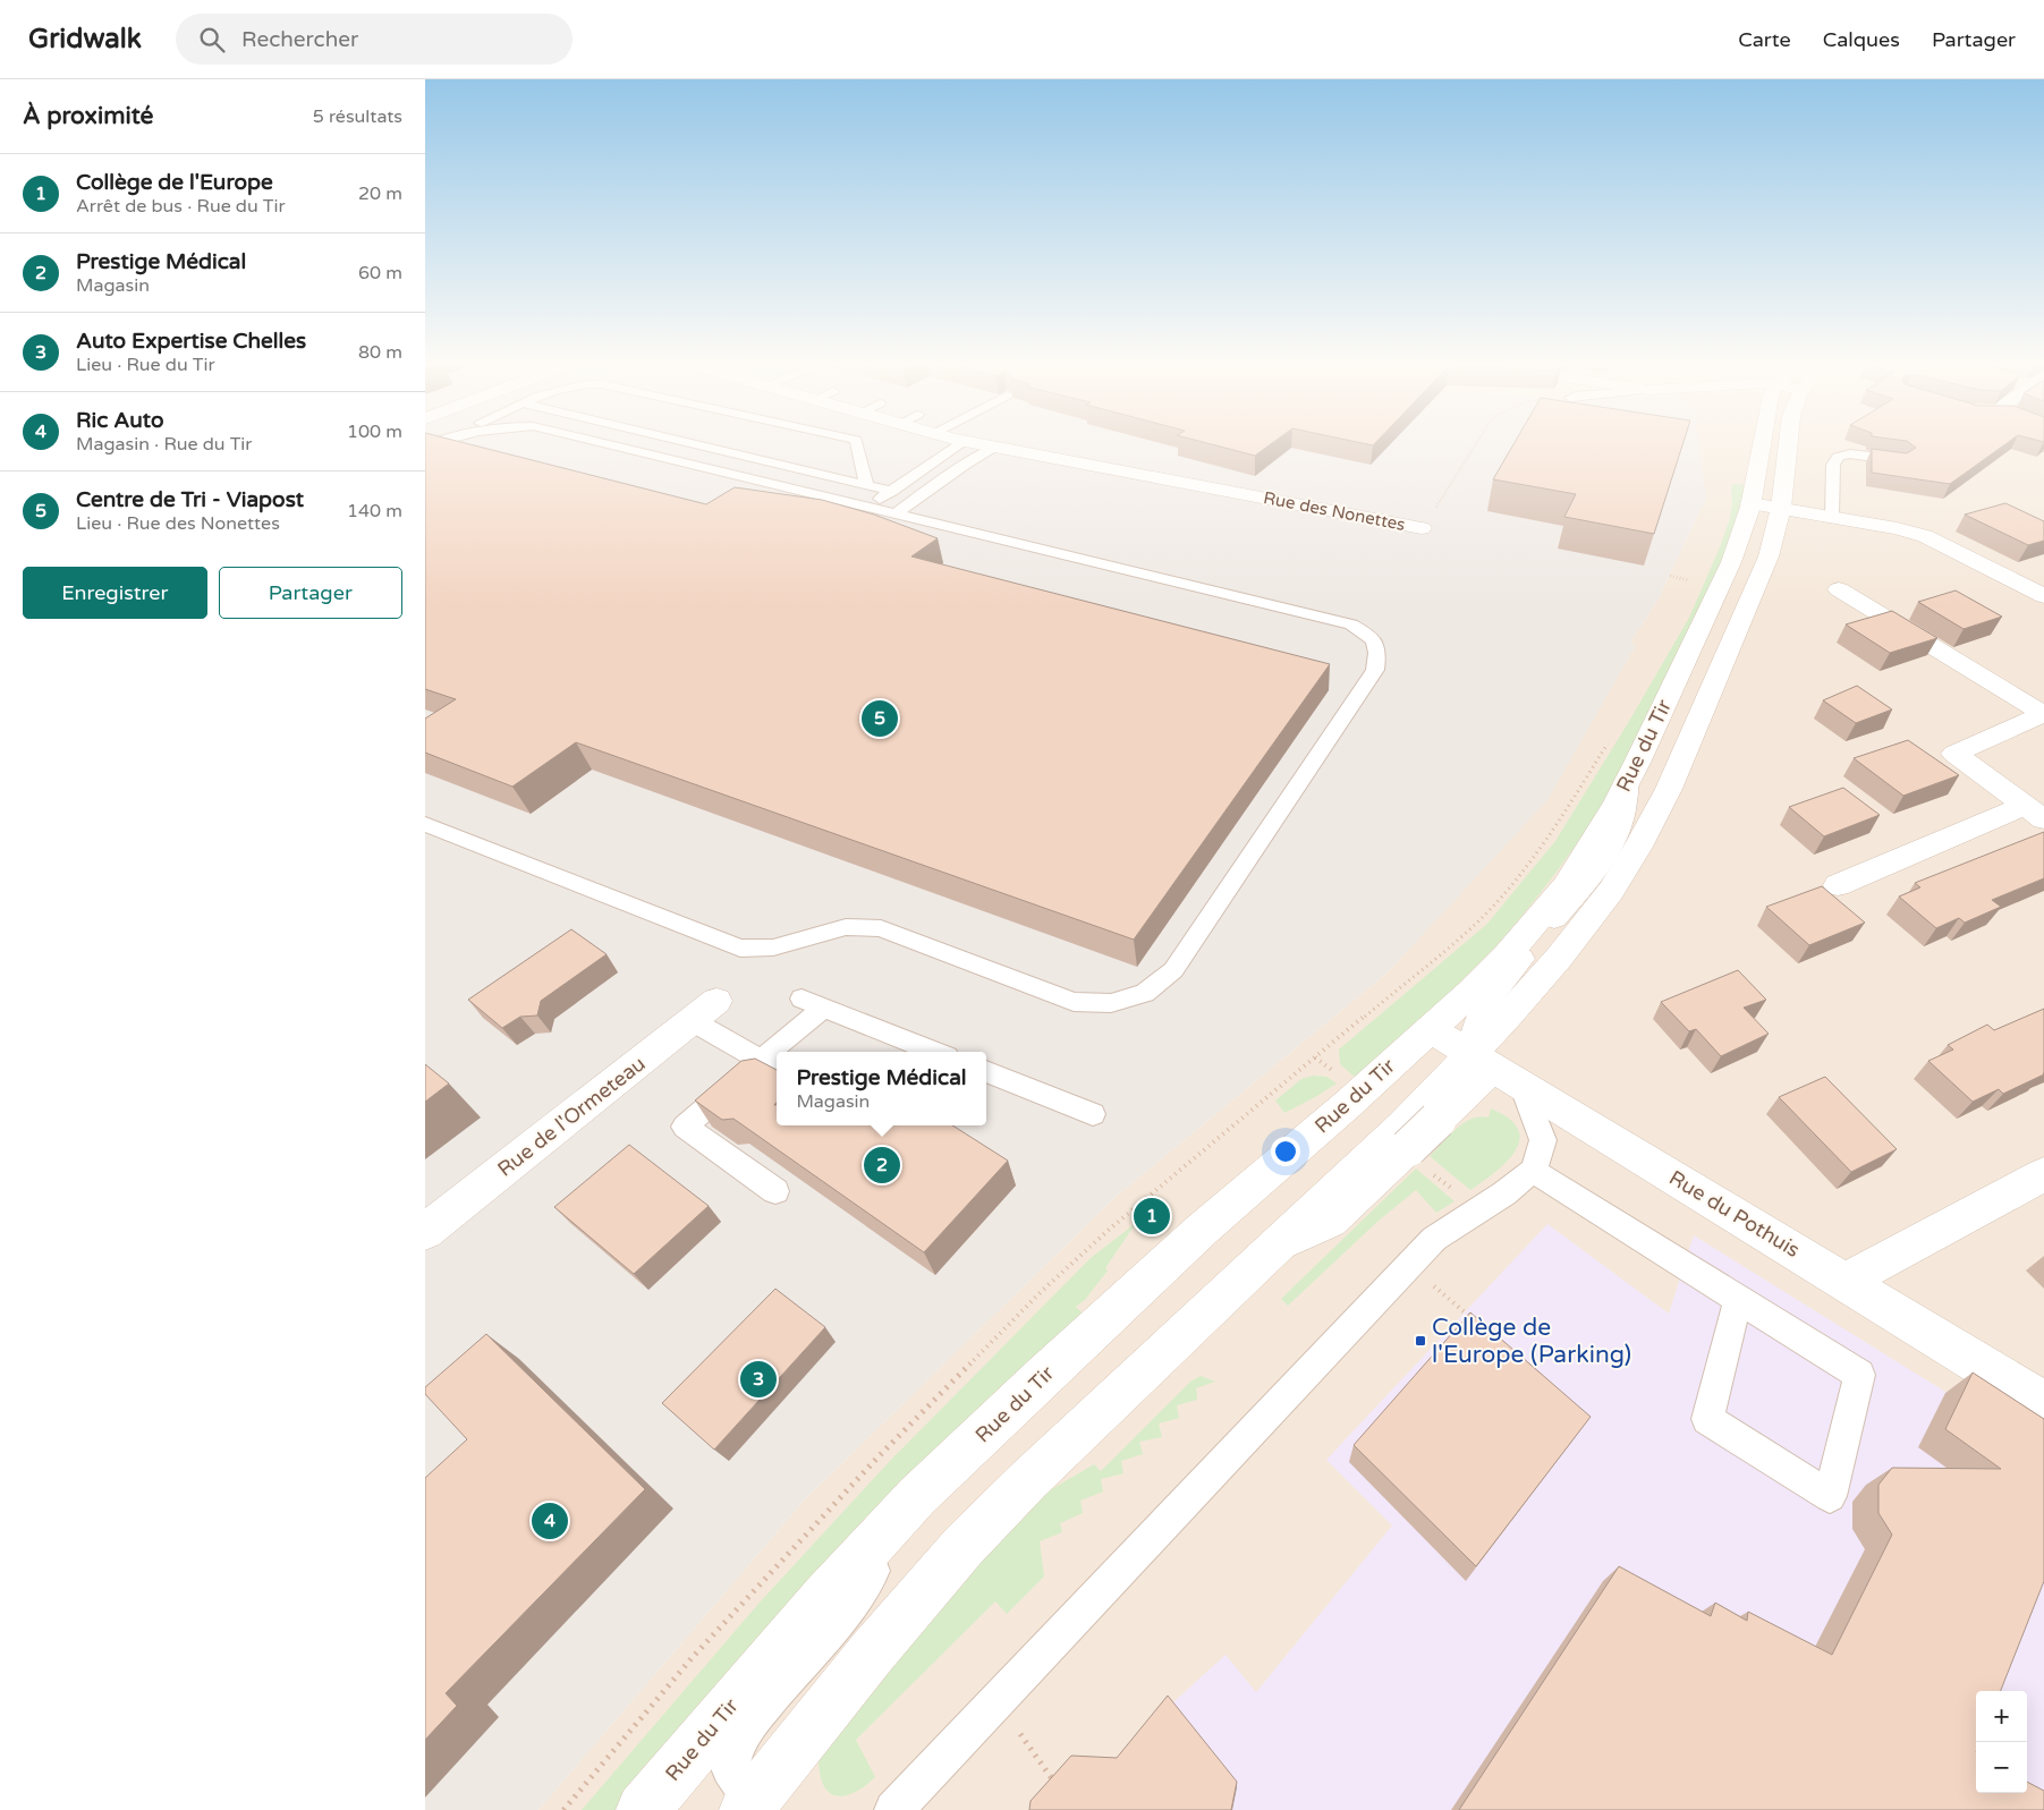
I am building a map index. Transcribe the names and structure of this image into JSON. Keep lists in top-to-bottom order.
{
  "streets": {
    "street": [
      "Rue des Nonettes",
      "Rue du Tir",
      "Rue de l'Ormeteau",
      "Rue du Pothuis"
    ]
  },
  "crossings": [
    ["Rue du Tir", "Rue du Pothuis"]
  ],
  "places": {
    "transit": ["Collège de l'Europe (Parking)"]
  },
  "page": {
    "header": "Gridwalk",
    "search": "Rechercher",
    "nav": ["Carte", "Calques", "Partager"],
    "heading": ["À proximité", "5 résultats"],
    "list": [
      {
        "mark": "1",
        "name": "Collège de l'Europe",
        "note": "Arrêt de bus · Rue du Tir",
        "value": "20 m"
      },
      {
        "mark": "2",
        "name": "Prestige Médical",
        "note": "Magasin",
        "value": "60 m"
      },
      {
        "mark": "3",
        "name": "Auto Expertise Chelles",
        "note": "Lieu · Rue du Tir",
        "value": "80 m"
      },
      {
        "mark": "4",
        "name": "Ric Auto",
        "note": "Magasin · Rue du Tir",
        "value": "100 m"
      },
      {
        "mark": "5",
        "name": "Centre de Tri - Viapost",
        "note": "Lieu · Rue des Nonettes",
        "value": "140 m"
      }
    ],
    "buttons": ["Enregistrer", "Partager"],
    "pins": [
      "5",
      "2",
      "1",
      "3",
      "4"
    ],
    "popup": ["Prestige Médical", "Magasin"],
    "map_buttons": ["+", "−"]
  }
}
